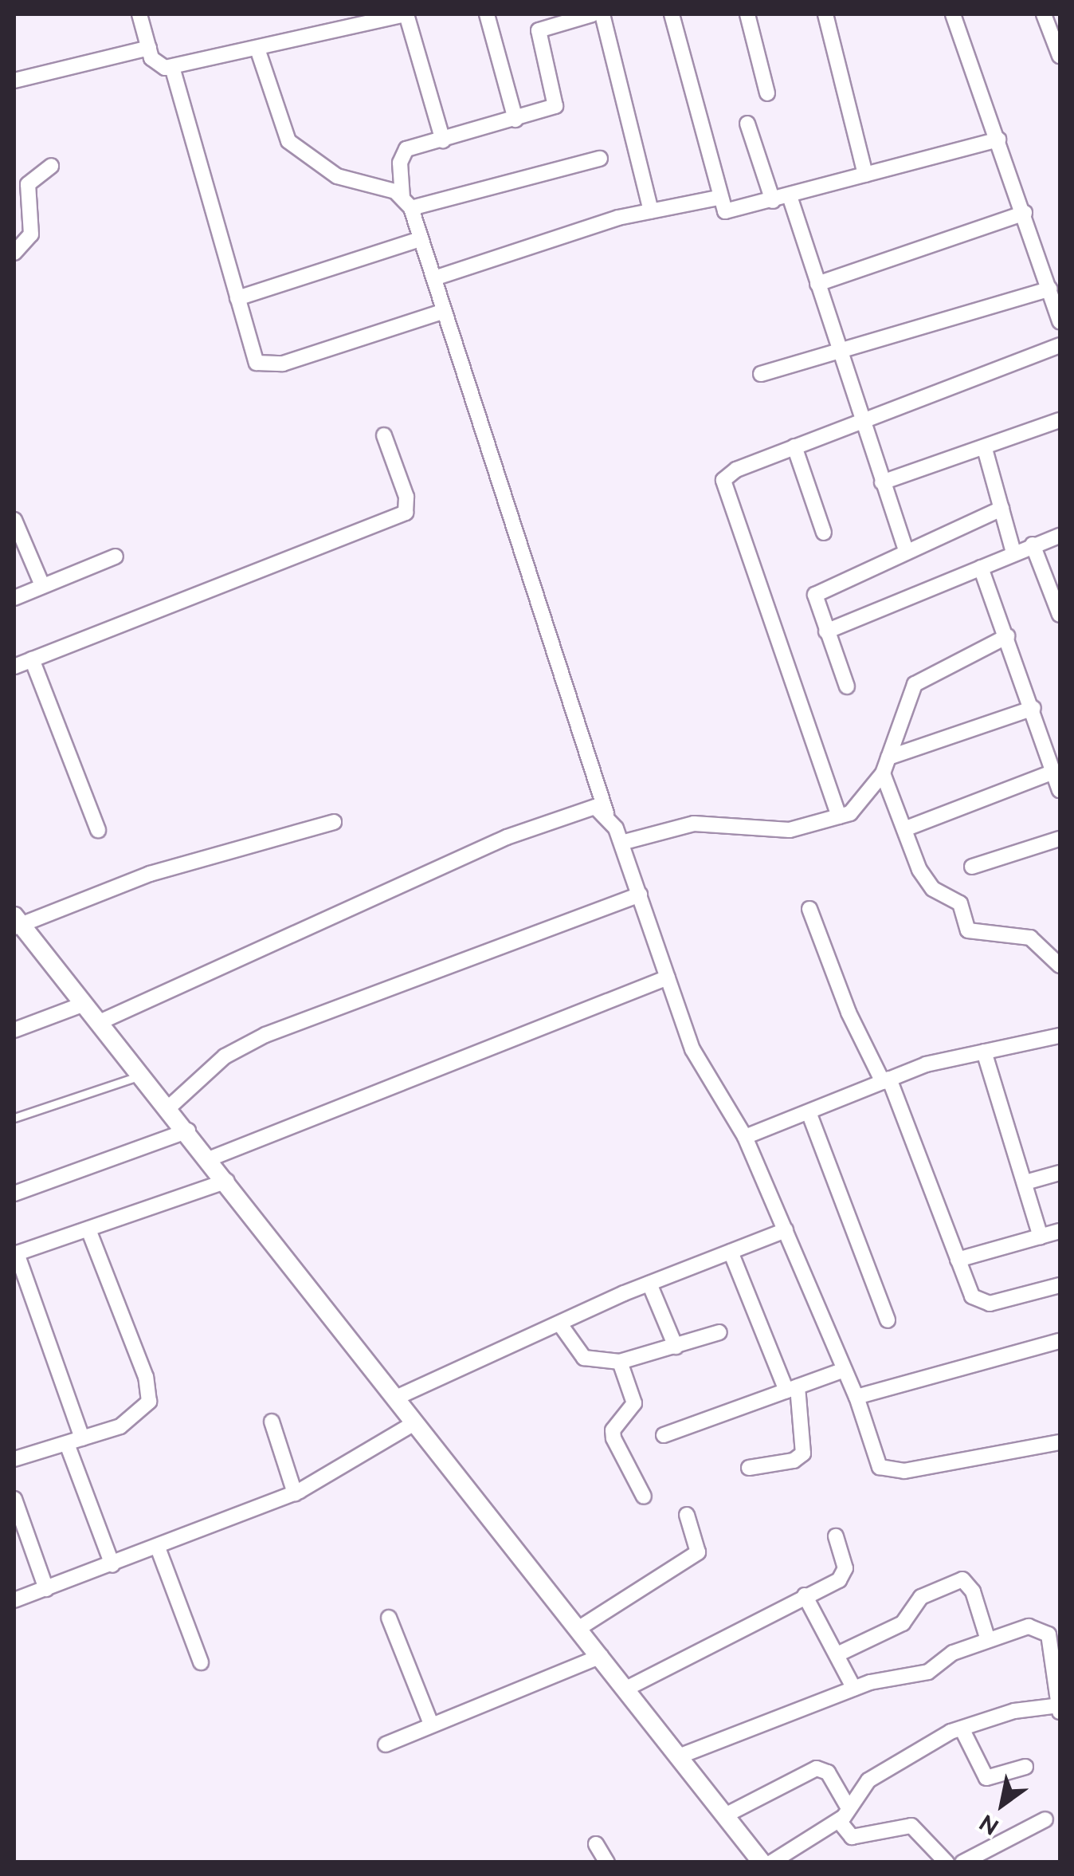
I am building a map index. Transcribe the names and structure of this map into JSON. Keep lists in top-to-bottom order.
{
  "north": "bottom left"
}
